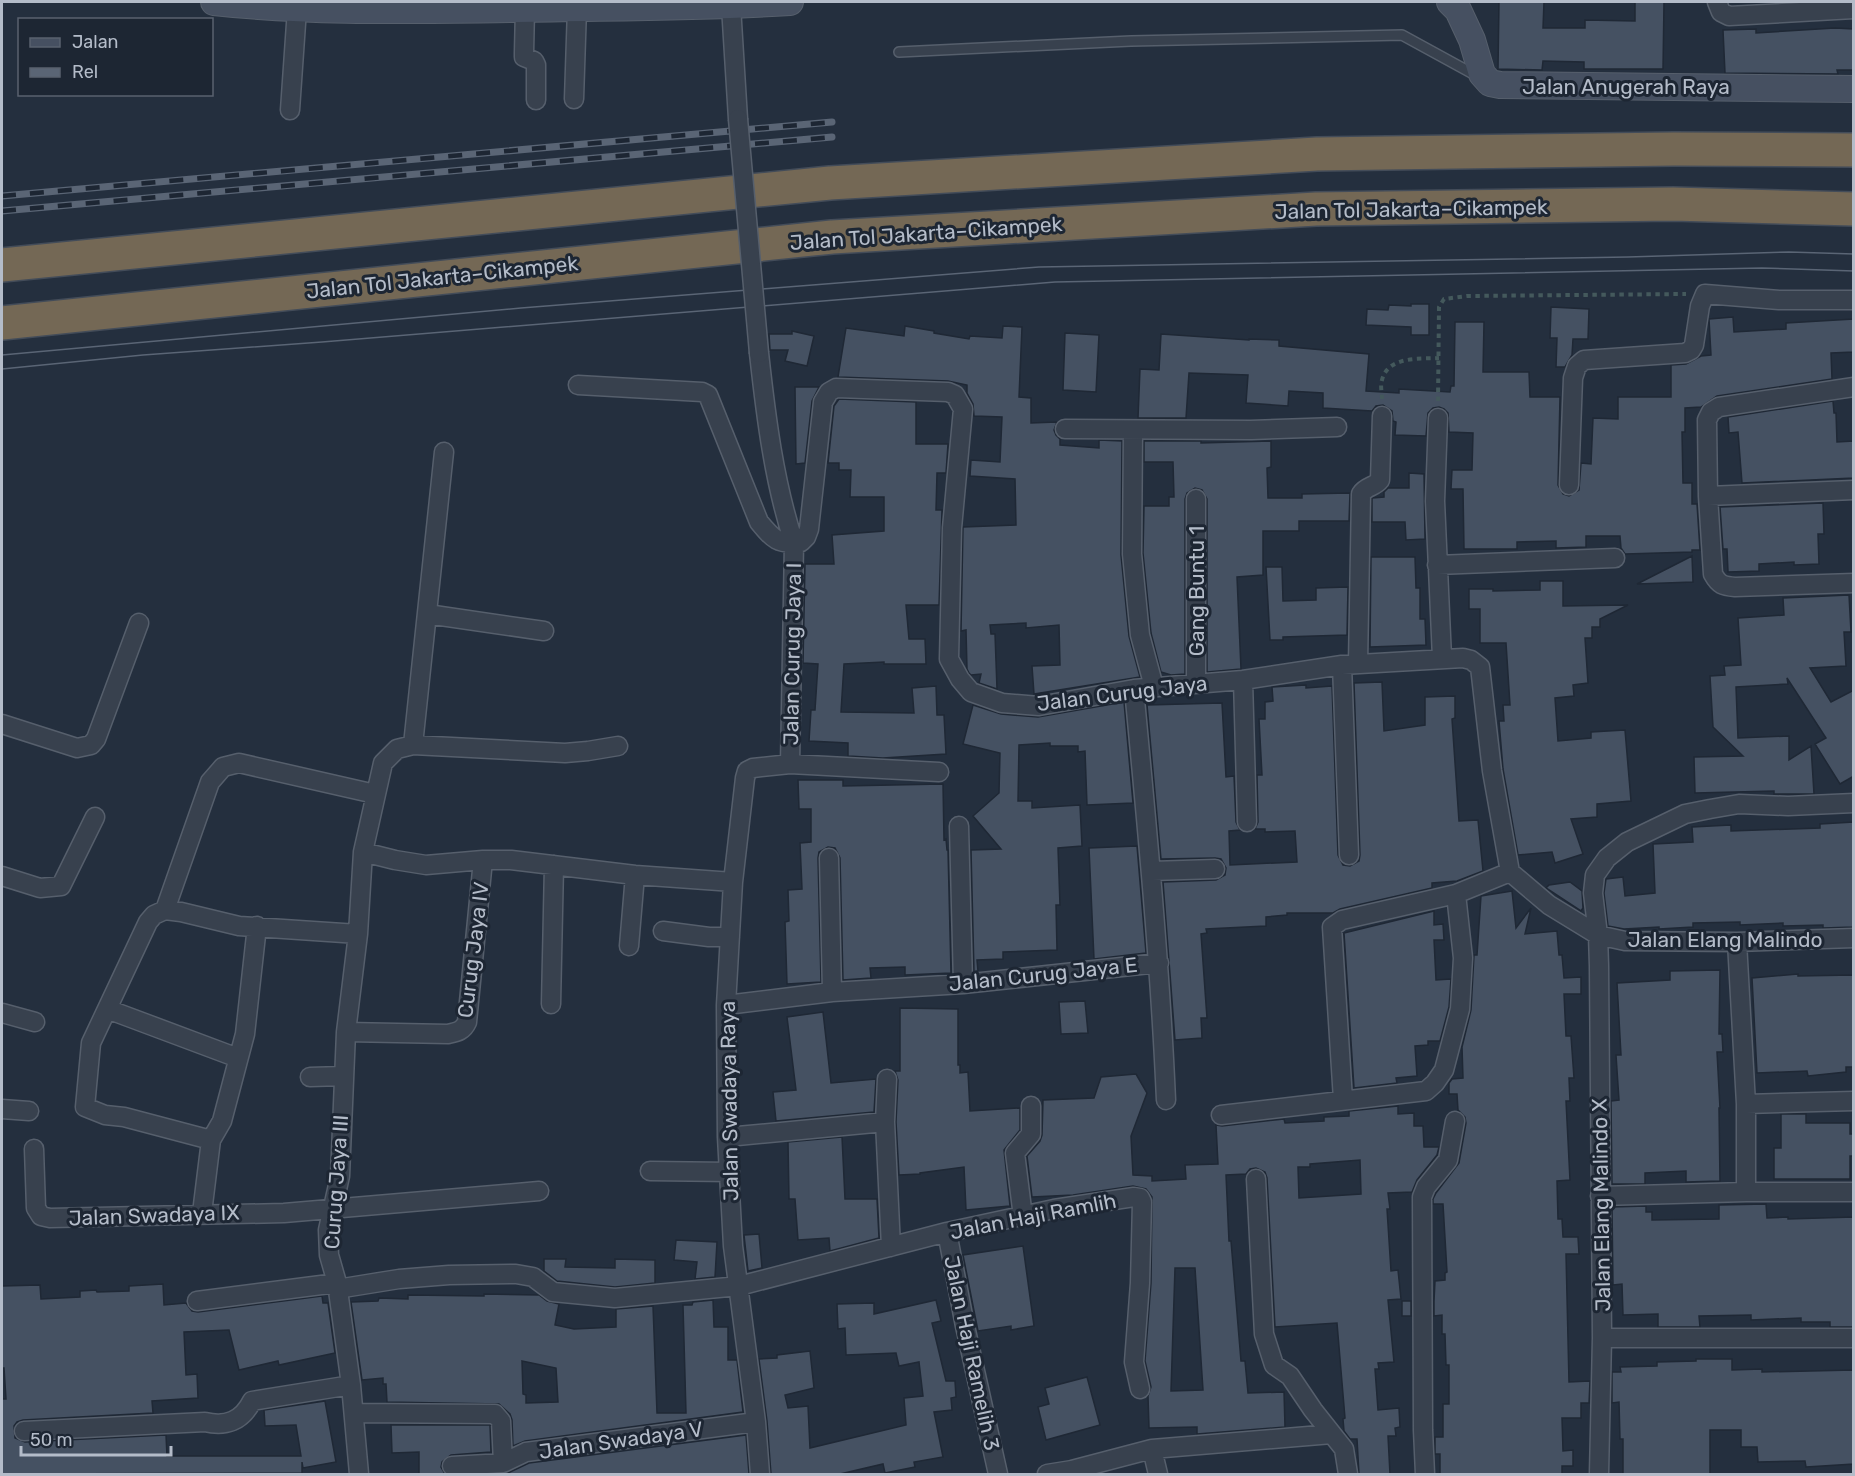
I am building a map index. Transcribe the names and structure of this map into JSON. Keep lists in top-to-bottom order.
{
  "streets": {
    "highway": ["Jalan Tol Jakarta–Cikampek"],
    "street": [
      "Jalan Anugerah Raya",
      "Gang Buntu 1",
      "Jalan Curug Jaya I",
      "Jalan Curug Jaya",
      "Jalan Elang Malindo",
      "Curug Jaya IV",
      "Jalan Curug Jaya E",
      "Jalan Swadaya Raya",
      "Curug Jaya III",
      "Jalan Elang Malindo X",
      "Jalan Swadaya IX",
      "Jalan Haji Ramlih",
      "Jalan Haji Ramelih 3",
      "Jalan Swadaya V"
    ]
  },
  "crossings": [
    ["Gang Buntu 1", "Jalan Curug Jaya"],
    ["Jalan Curug Jaya I", "Jalan Curug Jaya"],
    ["Jalan Curug Jaya I", "Jalan Swadaya Raya"],
    ["Jalan Curug Jaya", "Jalan Curug Jaya E"],
    ["Jalan Elang Malindo", "Jalan Elang Malindo X"],
    ["Curug Jaya IV", "Curug Jaya III"],
    ["Jalan Curug Jaya E", "Jalan Swadaya Raya"],
    ["Jalan Swadaya Raya", "Jalan Haji Ramlih"],
    ["Jalan Swadaya Raya", "Jalan Swadaya V"],
    ["Curug Jaya III", "Jalan Swadaya IX"],
    ["Curug Jaya III", "Jalan Haji Ramlih"],
    ["Jalan Haji Ramlih", "Jalan Haji Ramelih 3"]
  ],
  "legend": ["Jalan", "Rel"],
  "scale_bar": "50 m"
}
